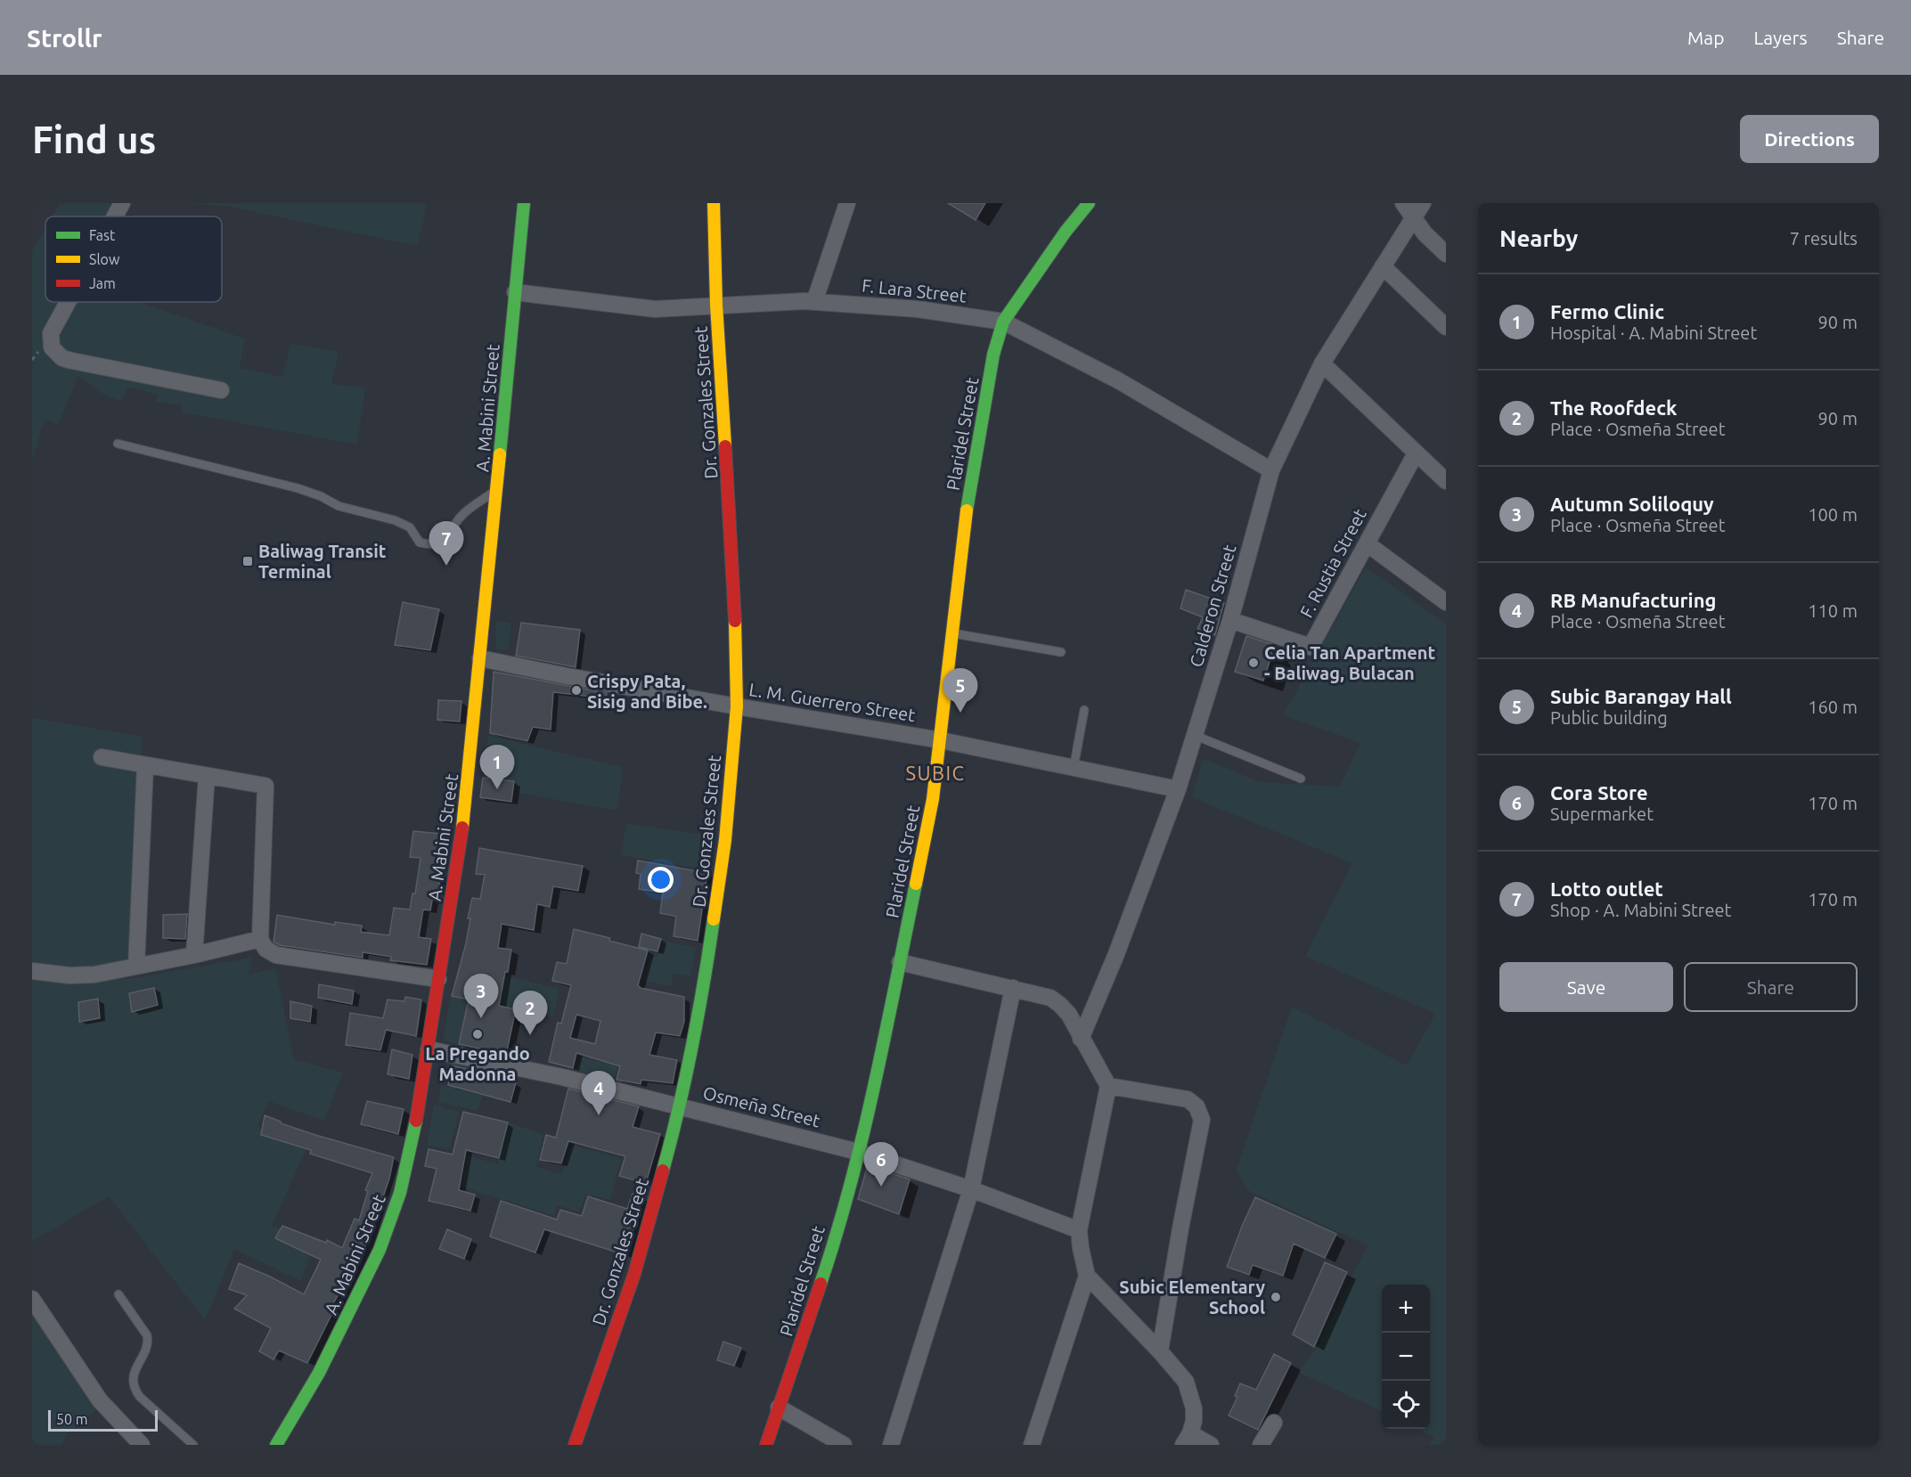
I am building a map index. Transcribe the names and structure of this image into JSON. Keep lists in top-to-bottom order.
{
  "streets": {
    "street": [
      "F. Lara Street",
      "Dr. Gonzales Street",
      "A. Mabini Street",
      "Plaridel Street",
      "F. Rustia Street",
      "Calderon Street",
      "L. M. Guerrero Street",
      "Osmeña Street"
    ]
  },
  "crossings": [
    ["F. Lara Street", "Dr. Gonzales Street"],
    ["F. Lara Street", "A. Mabini Street"],
    ["F. Lara Street", "Plaridel Street"],
    ["F. Lara Street", "Calderon Street"],
    ["Dr. Gonzales Street", "L. M. Guerrero Street"],
    ["Dr. Gonzales Street", "Osmeña Street"],
    ["A. Mabini Street", "L. M. Guerrero Street"],
    ["A. Mabini Street", "Osmeña Street"],
    ["Plaridel Street", "L. M. Guerrero Street"],
    ["Plaridel Street", "Osmeña Street"],
    ["F. Rustia Street", "Calderon Street"],
    ["Calderon Street", "L. M. Guerrero Street"]
  ],
  "districts": ["SUBIC"],
  "places": {
    "transit": ["Baliwag Transit Terminal"],
    "other": [
      "Celia Tan Apartment - Baliwag, Bulacan",
      "Crispy Pata, Sisig and Bibe.",
      "La Pregando Madonna",
      "Subic Elementary School"
    ]
  },
  "legend": ["Fast", "Slow", "Jam"],
  "scale_bar": "50 m",
  "page": {
    "header": "Strollr",
    "nav": ["Map", "Layers", "Share"],
    "buttons": [
      "Directions",
      ["Save", "Share"]
    ],
    "title": "Find us",
    "heading": ["Nearby", "7 results"],
    "list": [
      {
        "mark": "1",
        "name": "Fermo Clinic",
        "note": "Hospital · A. Mabini Street",
        "value": "90 m"
      },
      {
        "mark": "2",
        "name": "The Roofdeck",
        "note": "Place · Osmeña Street",
        "value": "90 m"
      },
      {
        "mark": "3",
        "name": "Autumn Soliloquy",
        "note": "Place · Osmeña Street",
        "value": "100 m"
      },
      {
        "mark": "4",
        "name": "RB Manufacturing",
        "note": "Place · Osmeña Street",
        "value": "110 m"
      },
      {
        "mark": "5",
        "name": "Subic Barangay Hall",
        "note": "Public building",
        "value": "160 m"
      },
      {
        "mark": "6",
        "name": "Cora Store",
        "note": "Supermarket",
        "value": "170 m"
      },
      {
        "mark": "7",
        "name": "Lotto outlet",
        "note": "Shop · A. Mabini Street",
        "value": "170 m"
      }
    ],
    "pins": [
      "7",
      "5",
      "1",
      "3",
      "2",
      "4",
      "6"
    ],
    "map_buttons": ["+", "−"],
    "scale": "50 m"
  }
}
